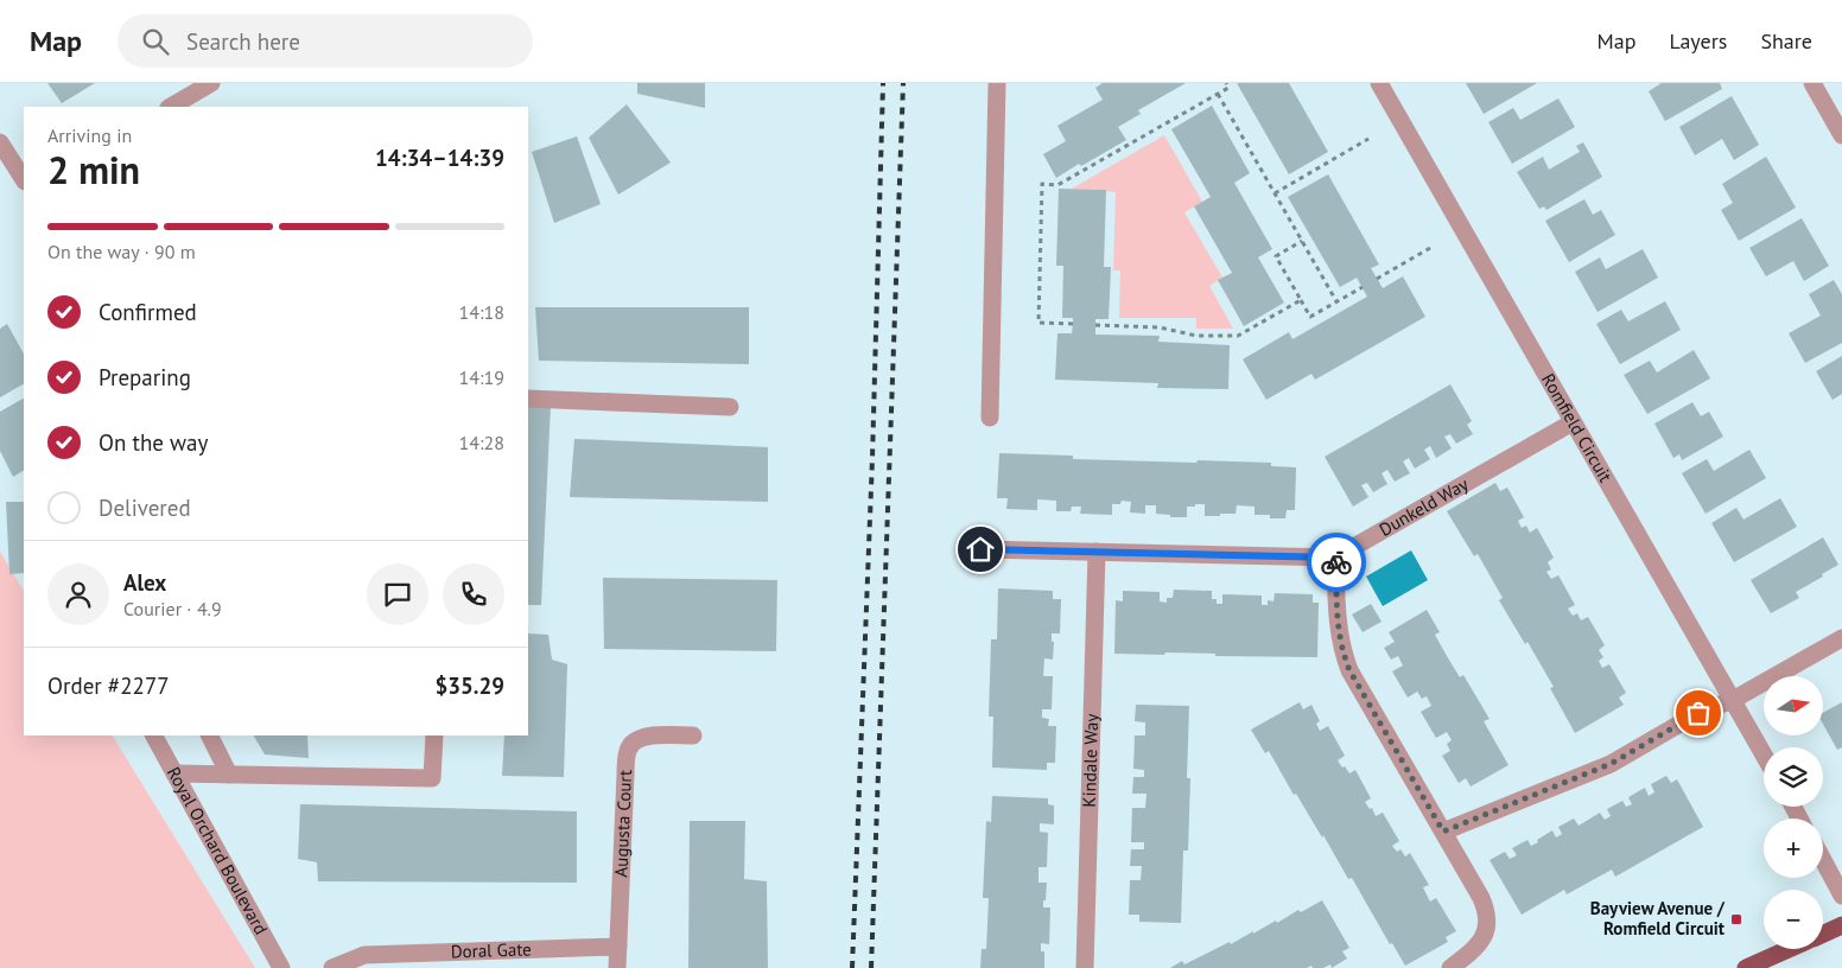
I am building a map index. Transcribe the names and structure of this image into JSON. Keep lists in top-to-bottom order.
{
  "streets": {
    "street": [
      "Romfield Circuit",
      "Dunkeld Way",
      "Kindale Way",
      "Augusta Court",
      "Royal Orchard Boulevard",
      "Doral Gate"
    ]
  },
  "crossings": [
    ["Romfield Circuit", "Dunkeld Way"],
    ["Augusta Court", "Doral Gate"]
  ],
  "places": {
    "transit": ["Bayview Avenue / Romfield Circuit"]
  },
  "north": "right",
  "page": {
    "header": "Map",
    "search": "Search here",
    "nav": ["Map", "Layers", "Share"],
    "heading": ["2 min", "Arriving in", "14:34–14:39"],
    "panel": [
      "Alex",
      "Courier · 4.9",
      "Order #2277",
      "$35.29"
    ],
    "bar": "On the way · 90 m",
    "list": [
      ["Confirmed", "14:18"],
      ["Preparing", "14:19"],
      ["On the way", "14:28"],
      "Delivered"
    ],
    "map_buttons": ["+", "−"]
  }
}
